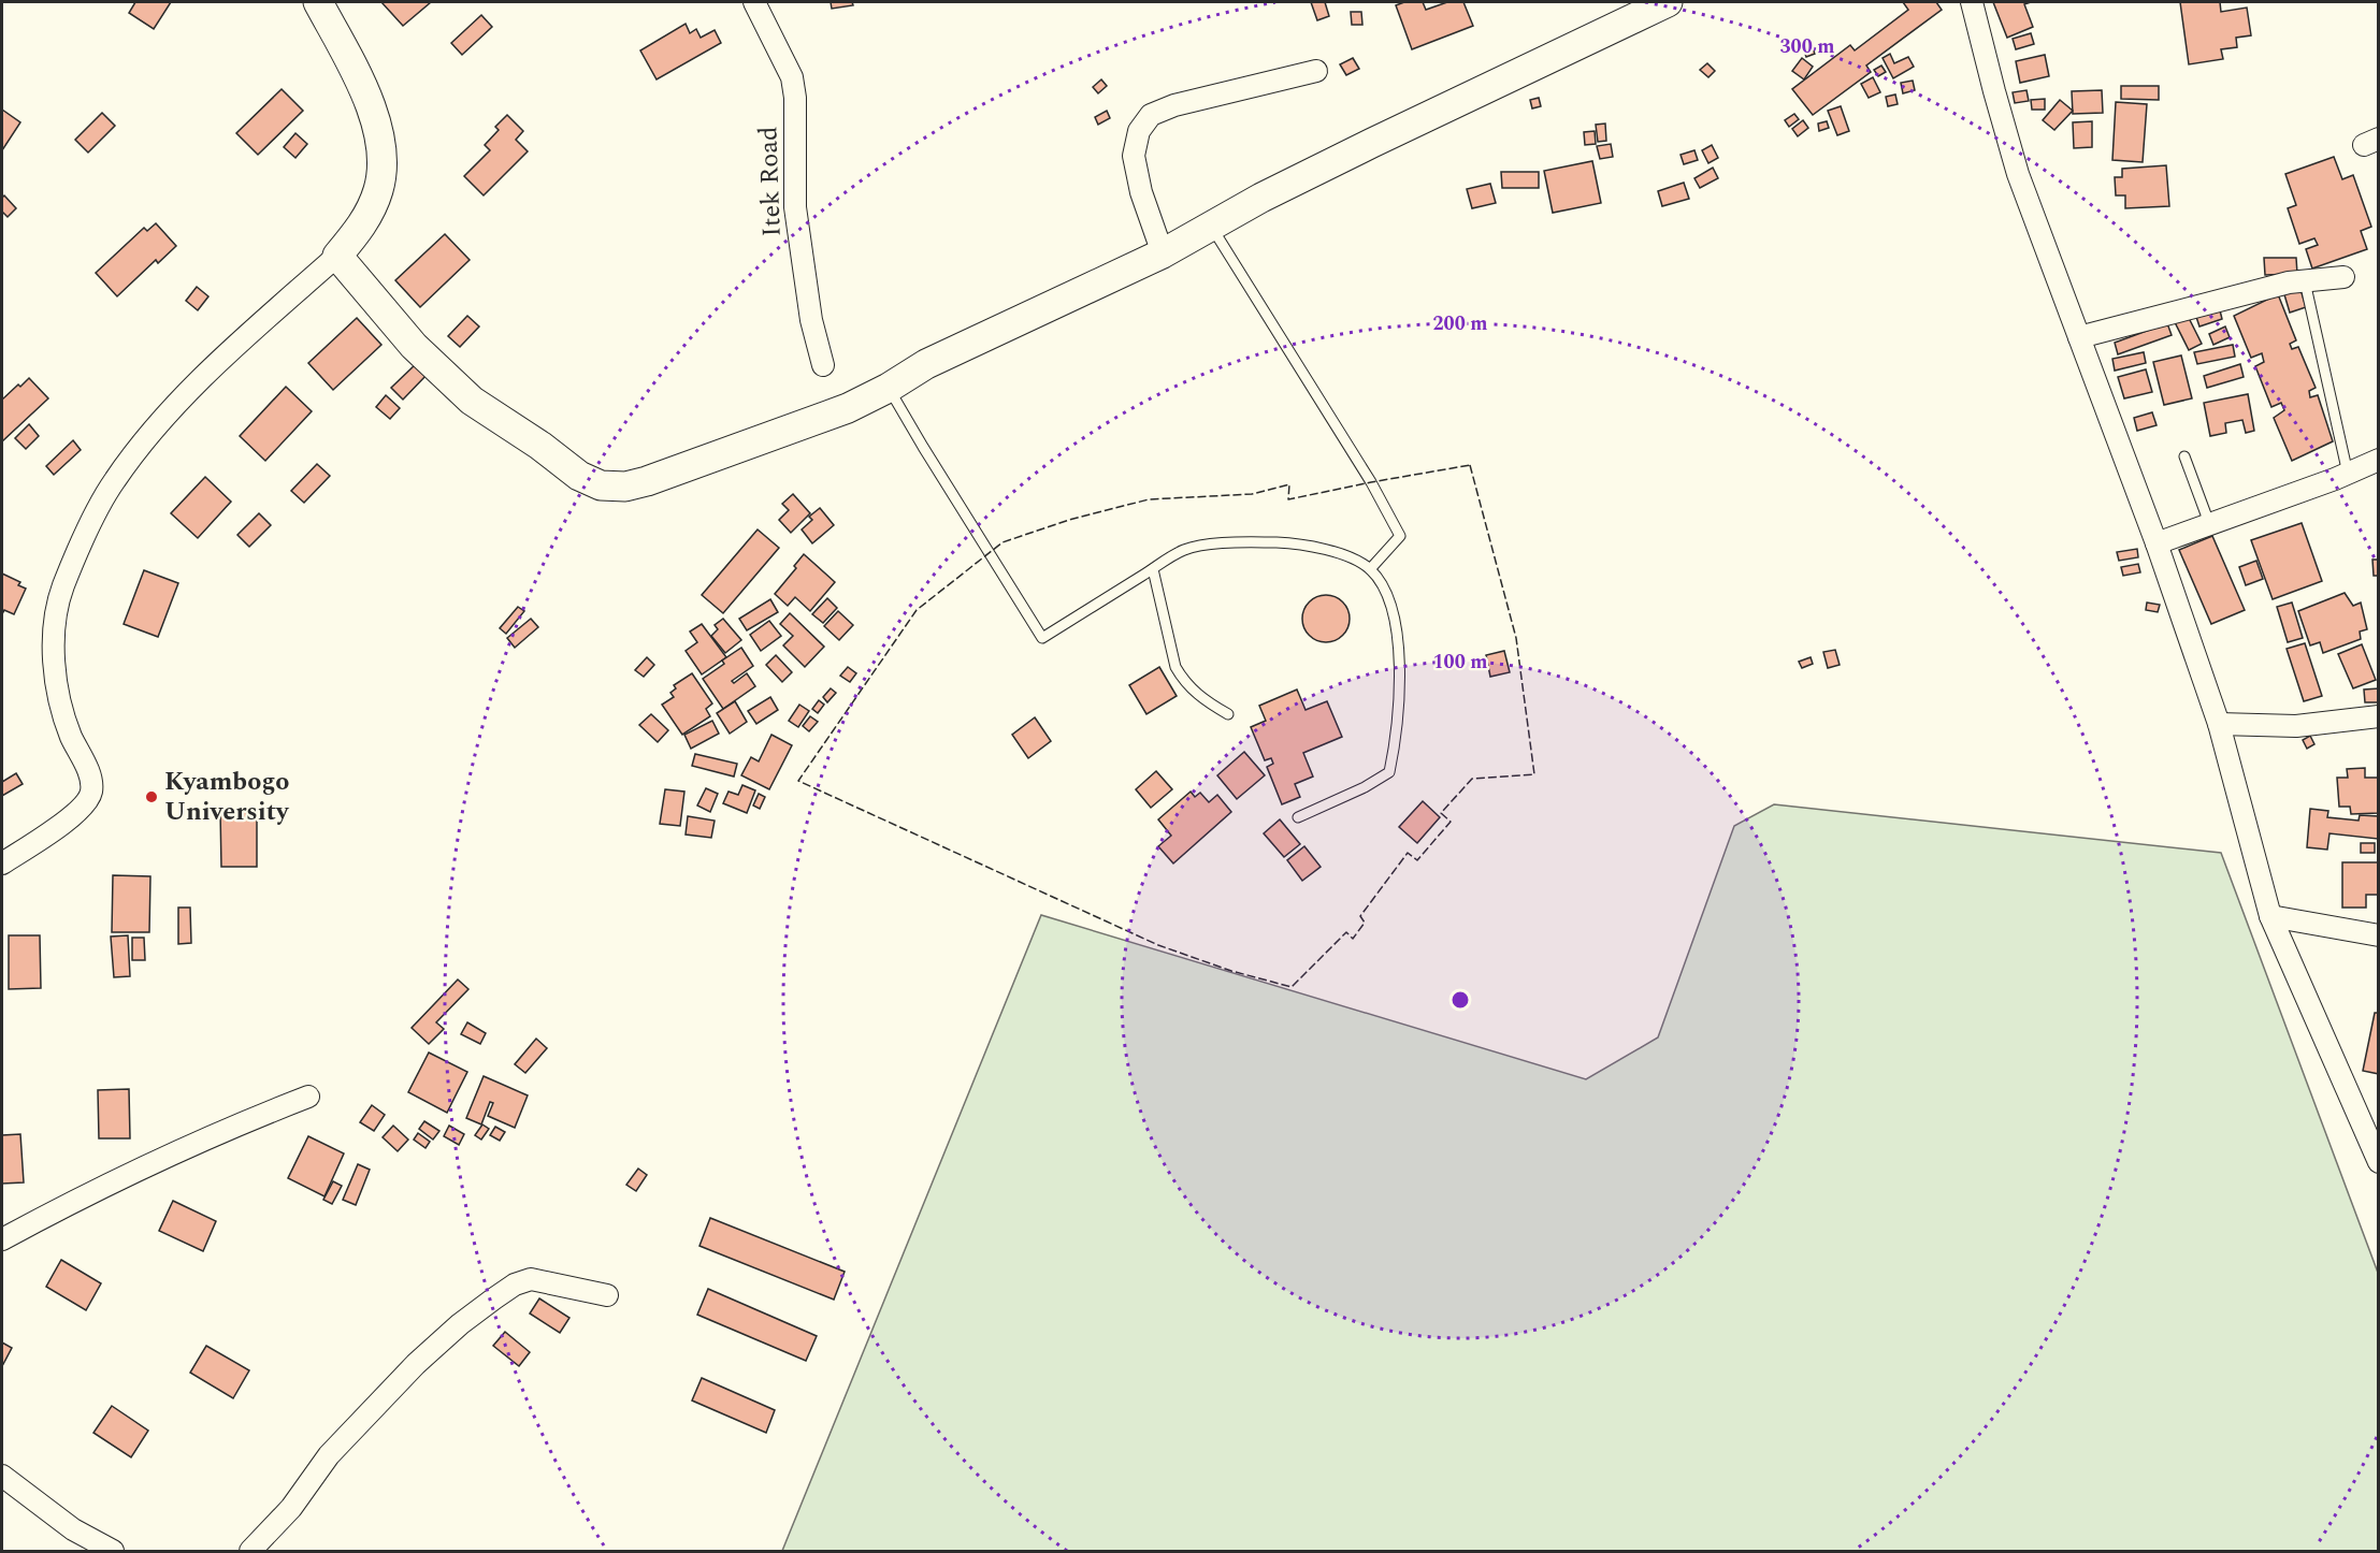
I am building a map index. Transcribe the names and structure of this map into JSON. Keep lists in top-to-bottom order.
{
  "streets": {
    "street": ["Itek Road"]
  },
  "places": ["Kyambogo University"],
  "rings": ["300 m", "200 m", "100 m"]
}
